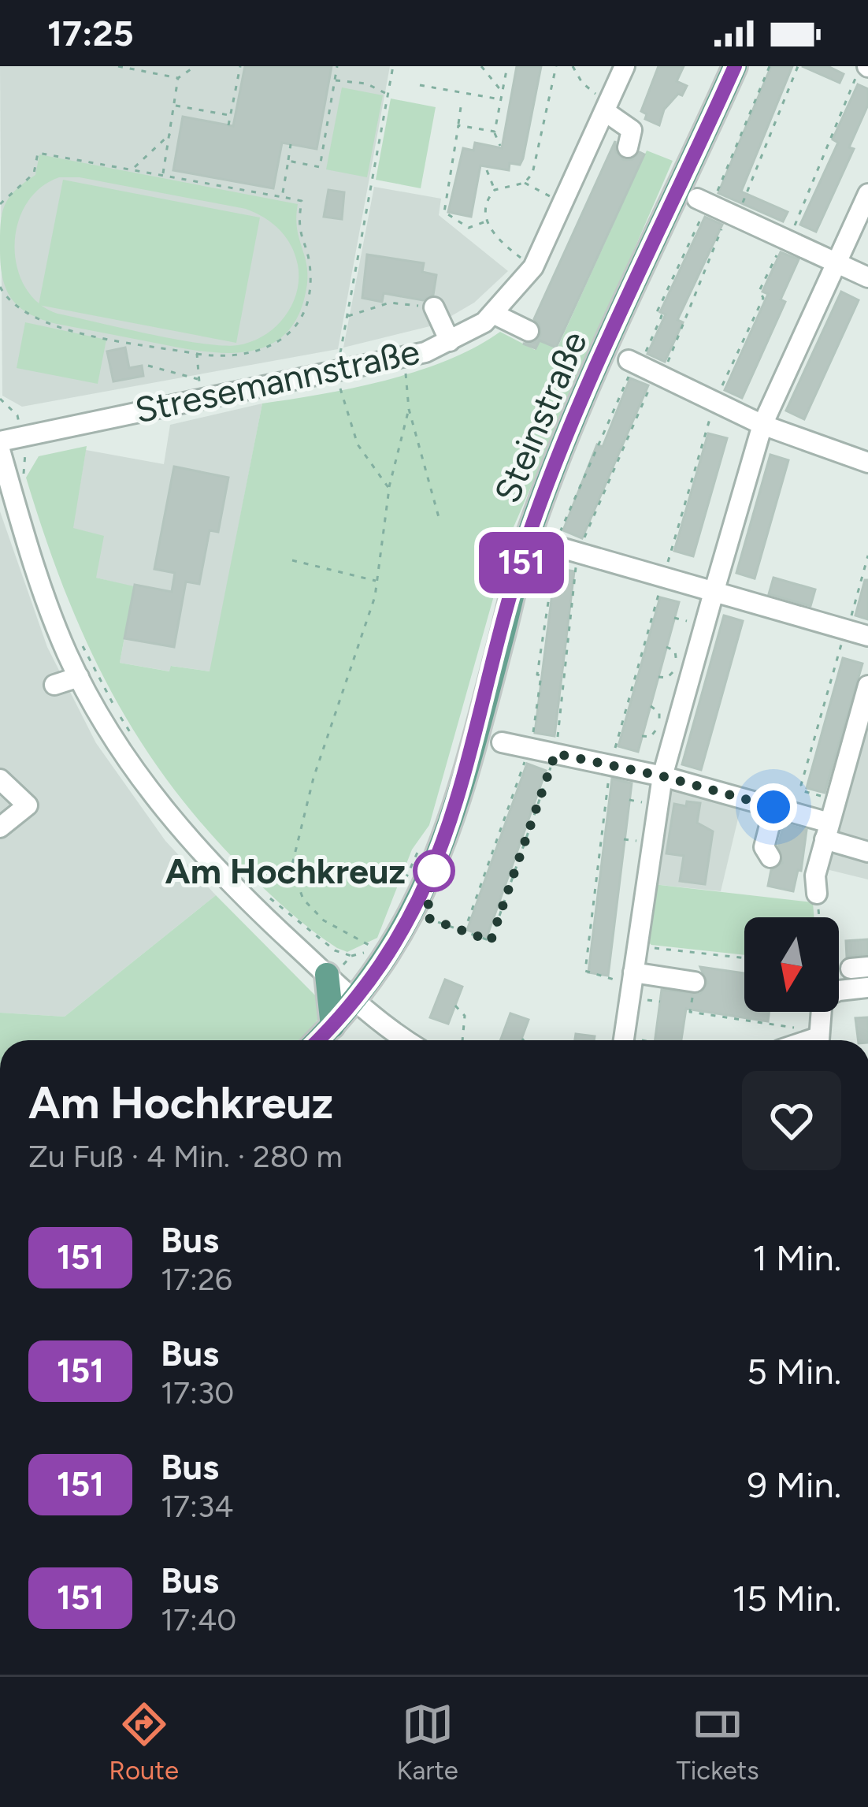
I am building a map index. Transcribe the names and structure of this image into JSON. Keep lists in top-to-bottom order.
{
  "streets": {
    "main road": ["Steinstraße"],
    "street": ["Stresemannstraße"]
  },
  "places": ["Am Hochkreuz"],
  "lines": ["bus line 151"],
  "north": "bottom",
  "page": {
    "status": "17:25",
    "on_map": "151",
    "heading": ["Am Hochkreuz", "Zu Fuß · 4 Min. · 280 m"],
    "list": [
      {
        "mark": "151",
        "name": "Bus",
        "note": "17:26",
        "value": "1 Min."
      },
      {
        "mark": "151",
        "name": "Bus",
        "note": "17:30",
        "value": "5 Min."
      },
      {
        "mark": "151",
        "name": "Bus",
        "note": "17:34",
        "value": "9 Min."
      },
      {
        "mark": "151",
        "name": "Bus",
        "note": "17:40",
        "value": "15 Min."
      }
    ],
    "tabs": ["Route", "Karte", "Tickets"]
  }
}
